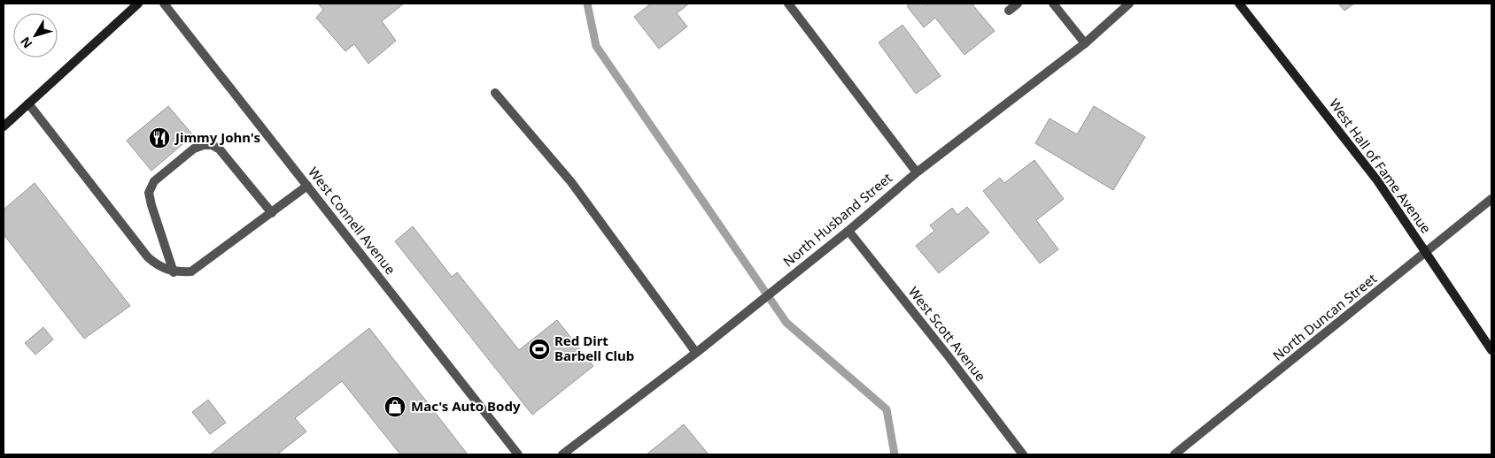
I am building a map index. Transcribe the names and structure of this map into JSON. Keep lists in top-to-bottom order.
{
  "streets": {
    "main road": ["West Hall of Fame Avenue"],
    "street": [
      "North Husband Street",
      "West Connell Avenue",
      "North Duncan Street",
      "West Scott Avenue"
    ]
  },
  "crossings": [
    ["West Hall of Fame Avenue", "North Duncan Street"],
    ["North Husband Street", "West Scott Avenue"]
  ],
  "places": {
    "restaurant": ["Jimmy John's"],
    "sports": ["Red Dirt Barbell Club"],
    "shop": ["Mac's Auto Body"]
  },
  "north": "bottom left"
}
